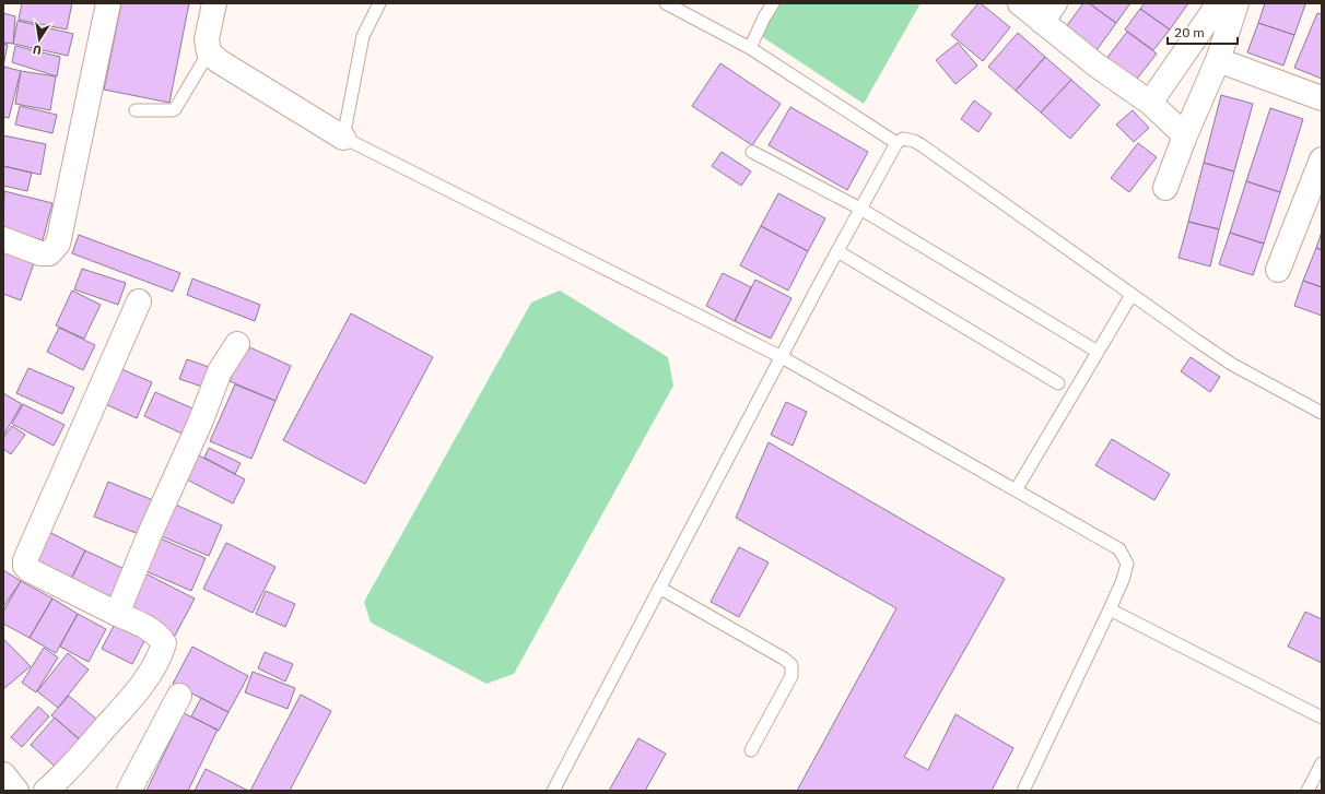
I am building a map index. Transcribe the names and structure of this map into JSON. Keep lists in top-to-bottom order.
{
  "scale_bar": "20 m",
  "north": "bottom"
}
